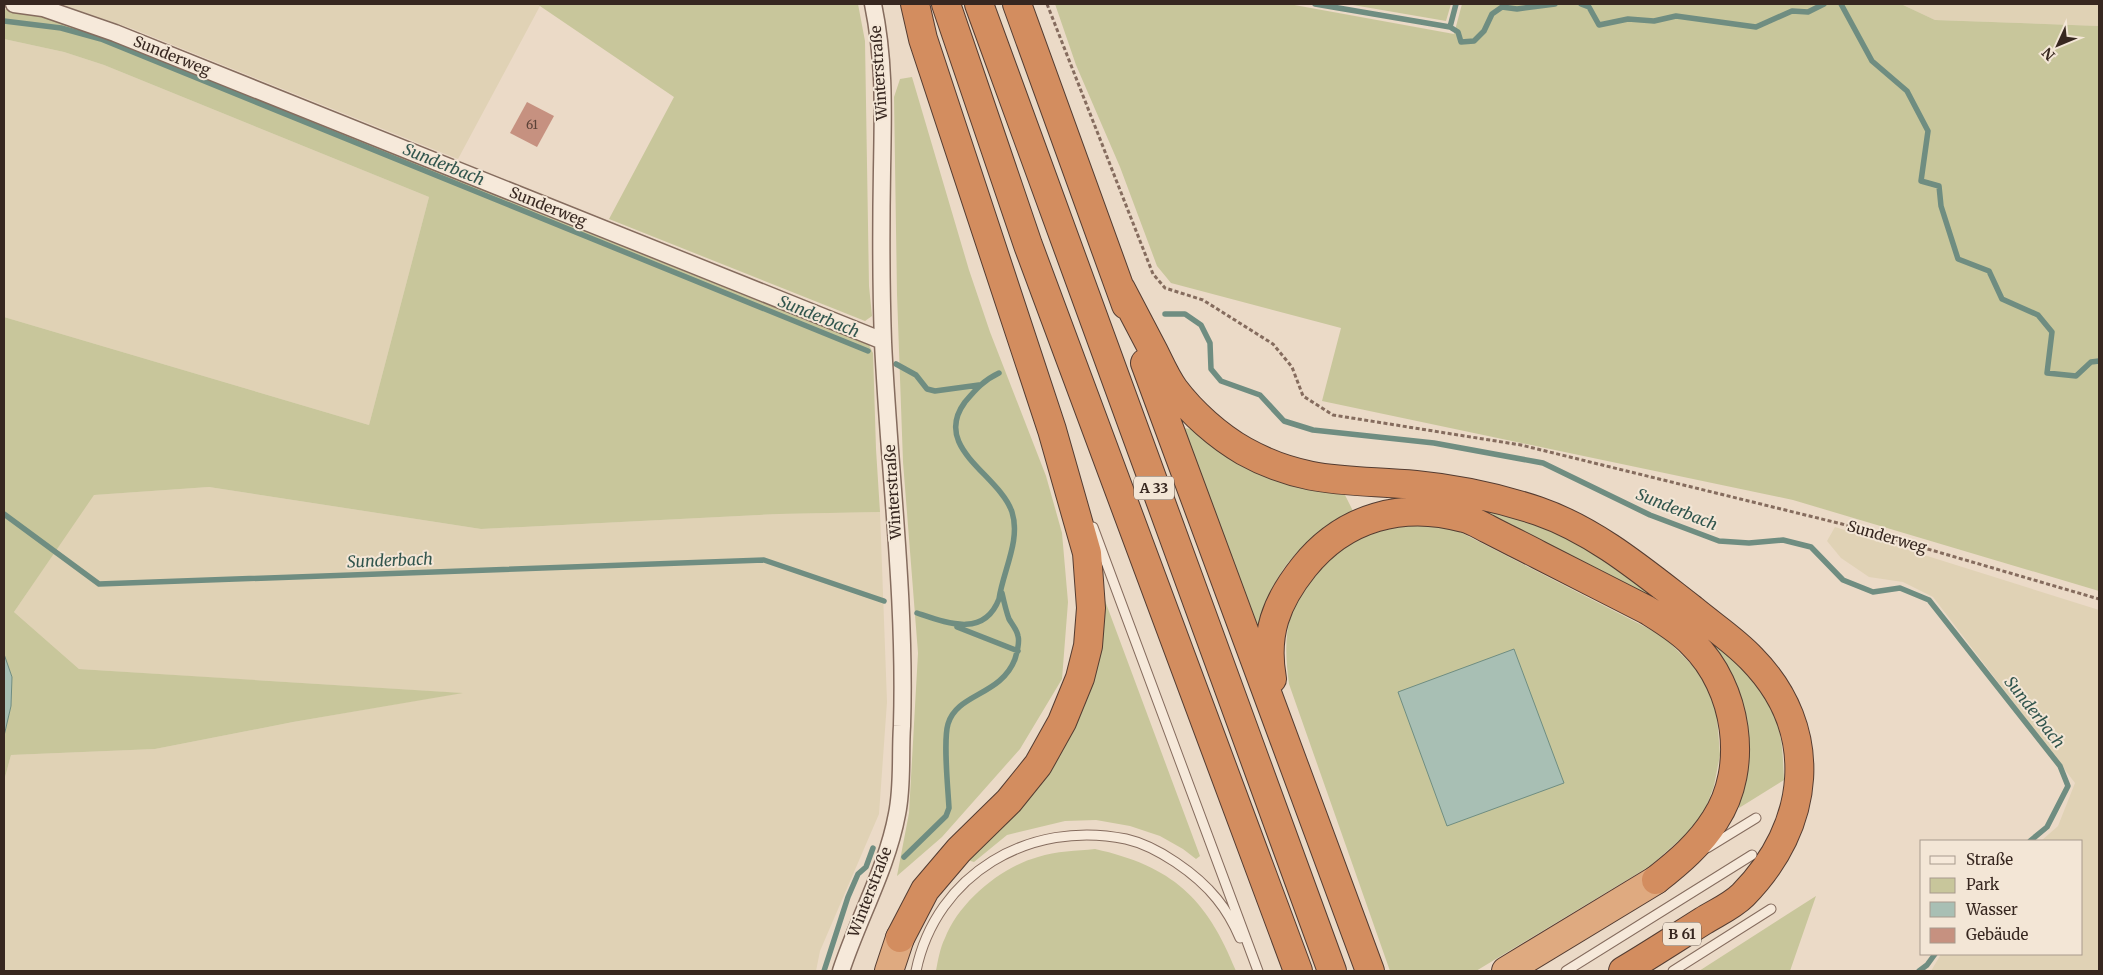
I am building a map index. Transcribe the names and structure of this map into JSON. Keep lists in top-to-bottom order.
{
  "streets": {
    "highway": ["A 33", "B 61"],
    "street": ["Sunderweg", "Winterstraße"]
  },
  "crossings": [
    ["Sunderweg", "Winterstraße"]
  ],
  "water": ["Sunderbach"],
  "house_numbers": ["61"],
  "legend": [
    "Straße",
    "Park",
    "Wasser",
    "Gebäude"
  ],
  "north": "bottom left"
}
